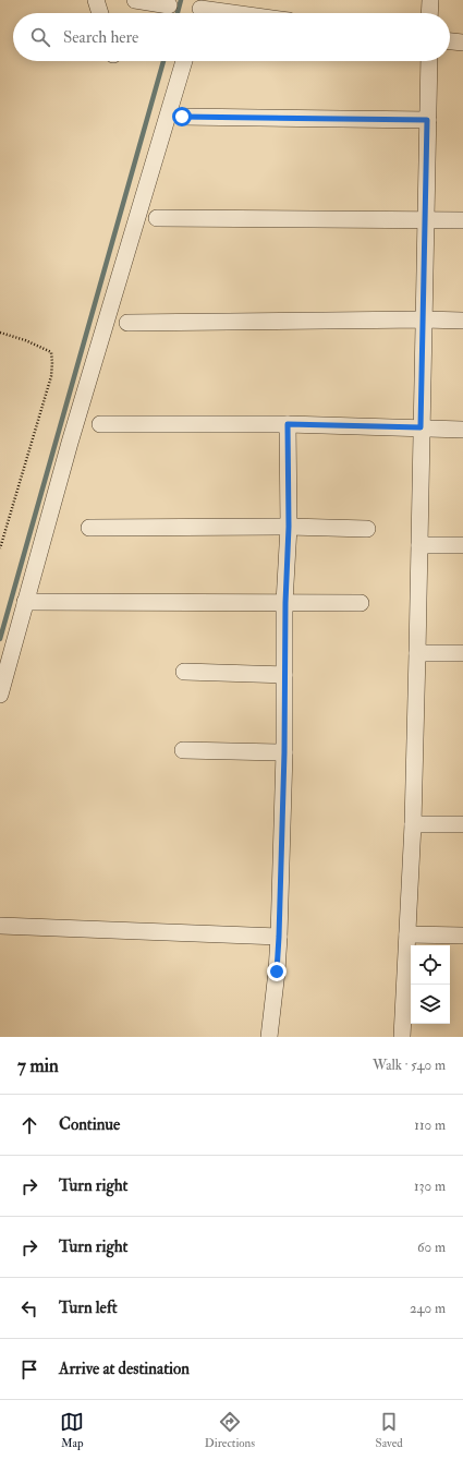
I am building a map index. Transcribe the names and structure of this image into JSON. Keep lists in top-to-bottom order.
{
  "page": {
    "search": "Search here",
    "heading": ["7 min", "Walk · 540 m"],
    "list": [
      ["Continue", "110 m"],
      ["Turn right", "130 m"],
      ["Turn right", "60 m"],
      ["Turn left", "240 m"],
      "Arrive at destination"
    ],
    "nav": ["Map", "Directions", "Saved"]
  }
}
